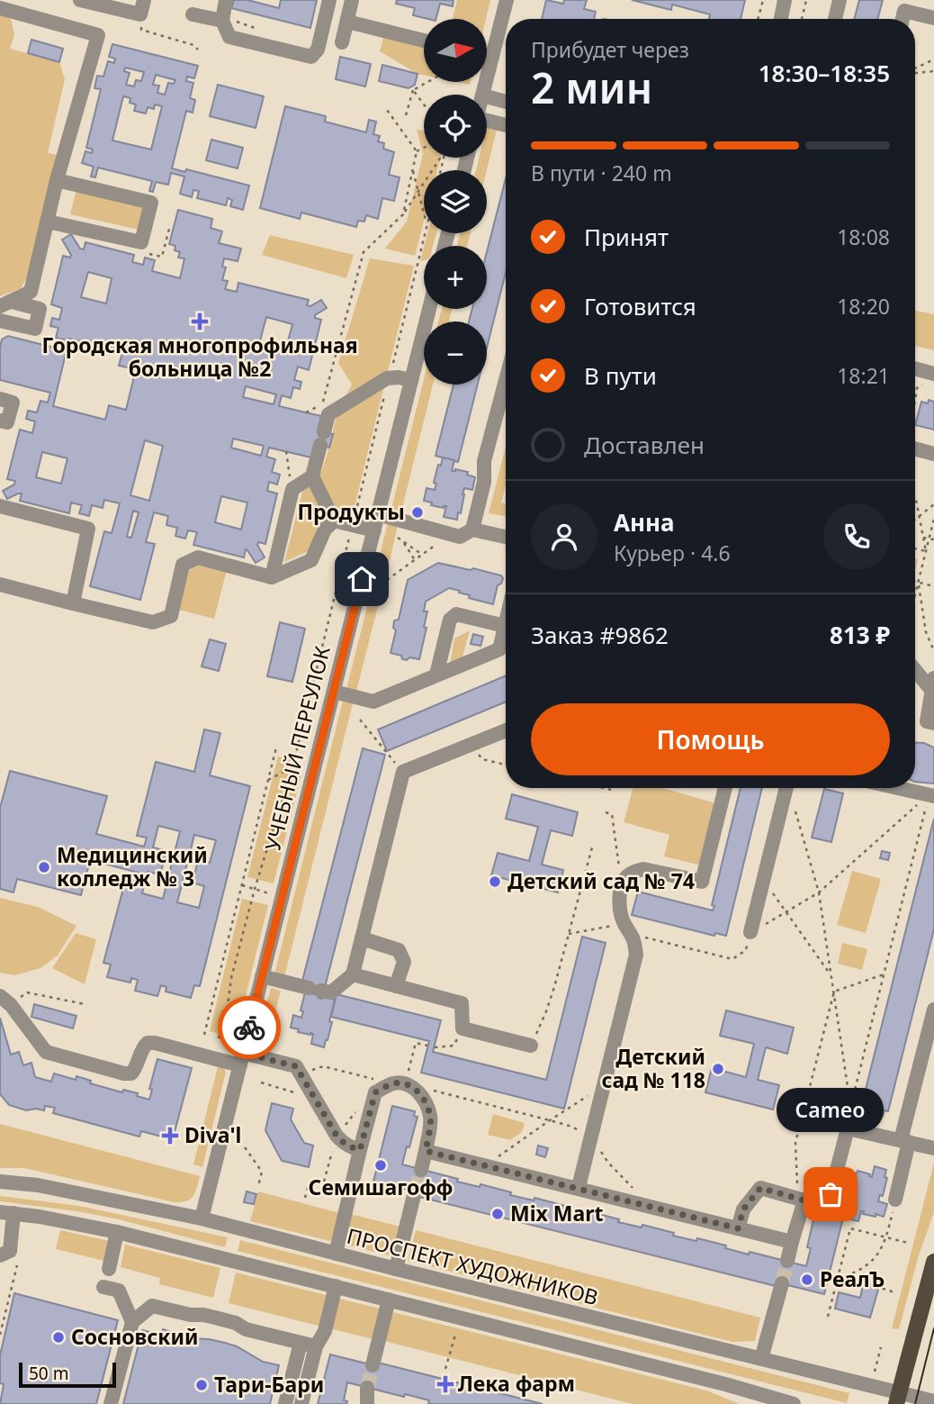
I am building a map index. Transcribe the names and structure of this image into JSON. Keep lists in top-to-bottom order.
{
  "streets": {
    "street": ["УЧЕБНЫЙ ПЕРЕУЛОК", "ПРОСПЕКТ ХУДОЖНИКОВ"]
  },
  "crossings": [
    ["УЧЕБНЫЙ ПЕРЕУЛОК", "ПРОСПЕКТ ХУДОЖНИКОВ"]
  ],
  "places": {
    "health": ["Городская многопрофильная больница №2", "Diva'l", "Лека фарм"],
    "other": [
      "Продукты",
      "Медицинский колледж № 3",
      "Детский сад № 74",
      "Детский сад № 118",
      "Семишагофф",
      "Cameo",
      "Mix Mart",
      "РеалЪ",
      "Сосновский",
      "Тари-Бари"
    ]
  },
  "scale_bar": "50 m",
  "north": "right",
  "page": {
    "map_buttons": ["+", "−"],
    "heading": ["2 мин", "Прибудет через", "18:30–18:35"],
    "panel": [
      "Анна",
      "Курьер · 4.6",
      "Заказ #9862",
      "813 ₽"
    ],
    "bar": "В пути · 240 m",
    "list": [
      ["Принят", "18:08"],
      ["Готовится", "18:20"],
      ["В пути", "18:21"],
      "Доставлен"
    ],
    "buttons": "Помощь",
    "bubble": "Cameo",
    "scale": "50 m"
  }
}
